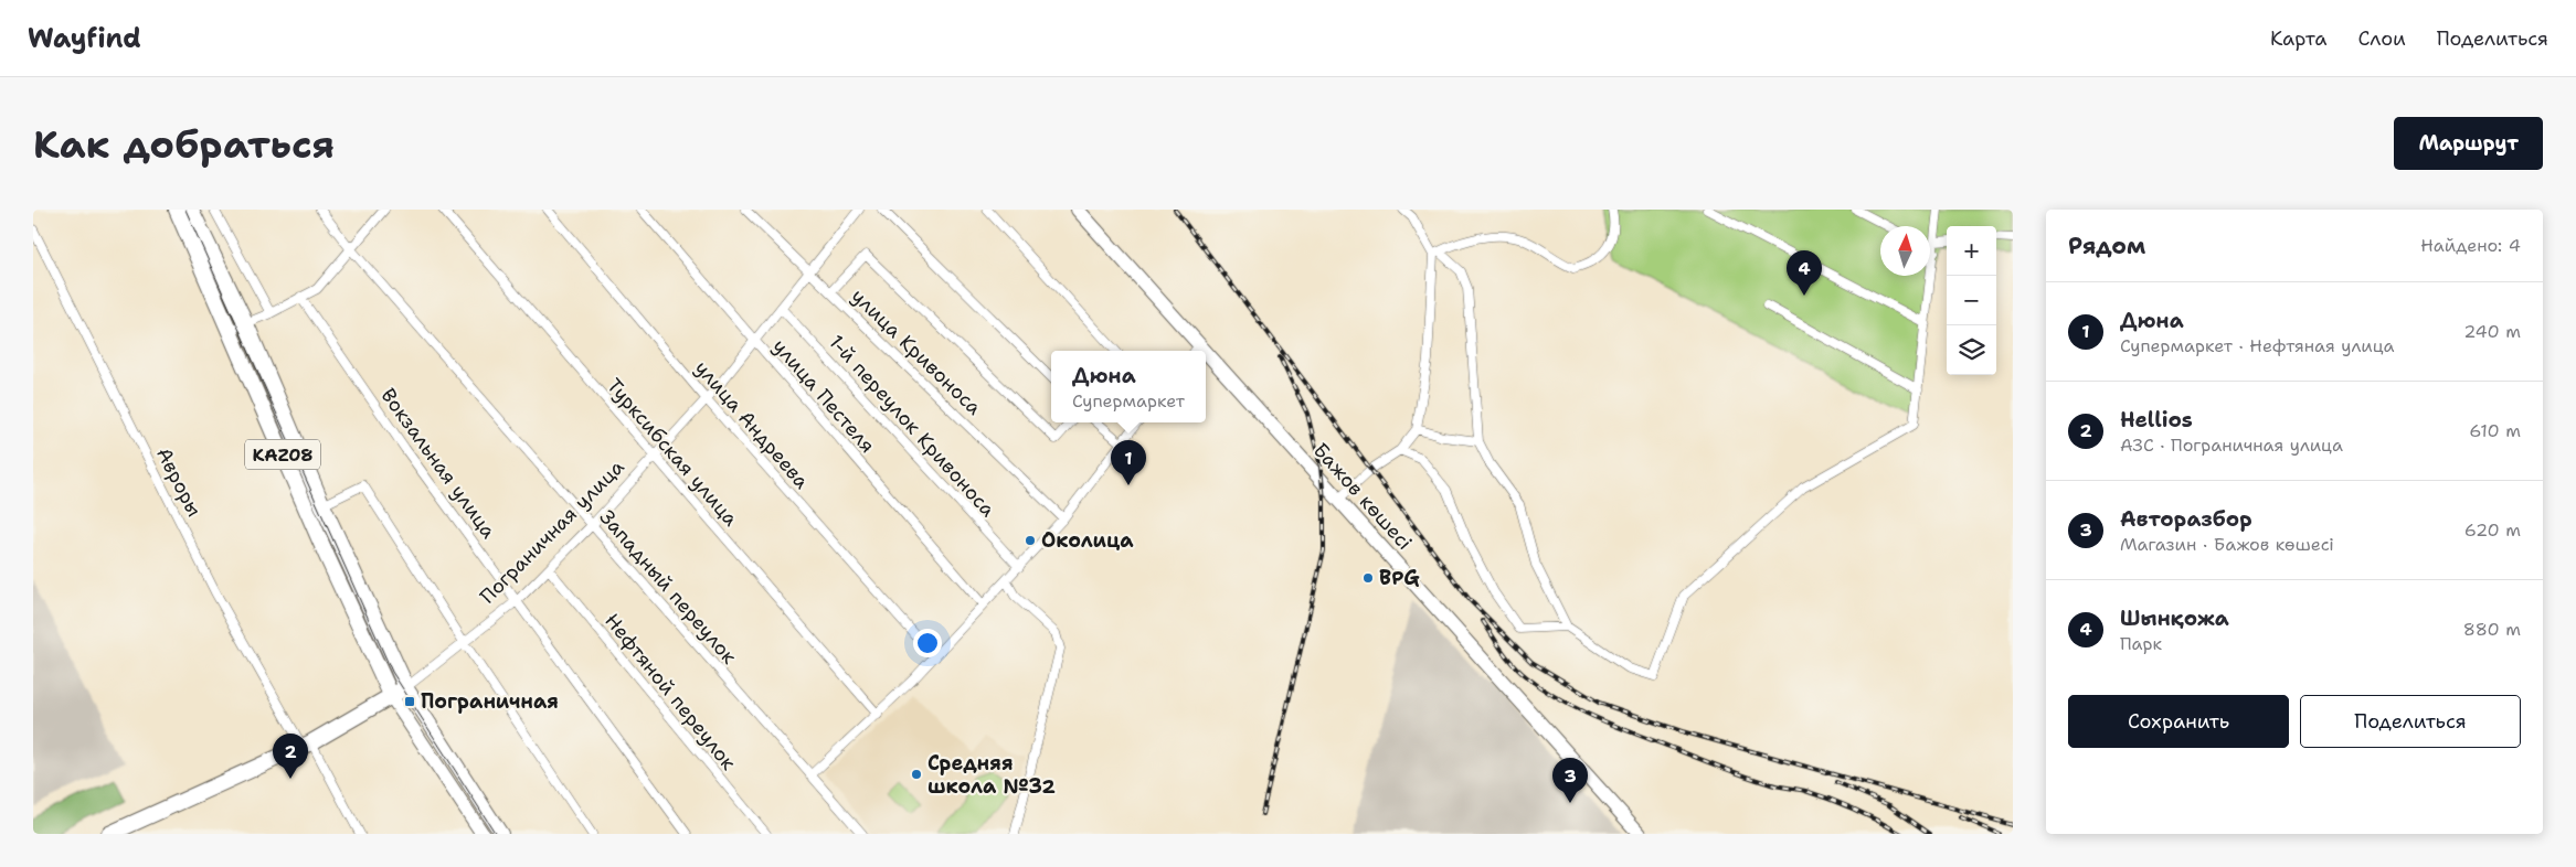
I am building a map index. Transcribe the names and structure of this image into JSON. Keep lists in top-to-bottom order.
{
  "streets": {
    "highway": ["KAZ08", "Пограничная улица"],
    "main road": ["Бажов көшесі"],
    "street": [
      "улица Кривоноса",
      "улица Пестеля",
      "улица Андреева",
      "1-й переулок Кривоноса",
      "Турксибская улица",
      "Вокзальная улица",
      "Авроры",
      "Западный переулок",
      "Нефтяной переулок"
    ]
  },
  "crossings": [
    ["улица Кривоноса", "Пограничная улица"],
    ["улица Пестеля", "Пограничная улица"],
    ["улица Андреева", "Пограничная улица"],
    ["1-й переулок Кривоноса", "Пограничная улица"],
    ["Турксибская улица", "Пограничная улица"],
    ["KAZ08", "Пограничная улица"],
    ["Вокзальная улица", "Пограничная улица"],
    ["Авроры", "Пограничная улица"],
    ["Пограничная улица", "Западный переулок"],
    ["Пограничная улица", "Нефтяной переулок"]
  ],
  "places": {
    "other": ["Околица", "BPG", "Средняя школа №32"],
    "transit": ["Пограничная"]
  },
  "north": "top",
  "page": {
    "header": "Wayfind",
    "nav": ["Карта", "Слои", "Поделиться"],
    "buttons": [
      "Маршрут",
      ["Сохранить", "Поделиться"]
    ],
    "title": "Как добраться",
    "heading": ["Рядом", "Найдено: 4"],
    "map_buttons": ["+", "−"],
    "pins": [
      "4",
      "1",
      "2",
      "3"
    ],
    "list": [
      {
        "mark": "1",
        "name": "Дюна",
        "note": "Супермаркет · Нефтяная улица",
        "value": "240 m"
      },
      {
        "mark": "2",
        "name": "Hellios",
        "note": "АЗС · Пограничная улица",
        "value": "610 m"
      },
      {
        "mark": "3",
        "name": "Авторазбор",
        "note": "Магазин · Бажов көшесі",
        "value": "620 m"
      },
      {
        "mark": "4",
        "name": "Шынқожа",
        "note": "Парк",
        "value": "880 m"
      }
    ],
    "popup": ["Дюна", "Супермаркет"]
  }
}
